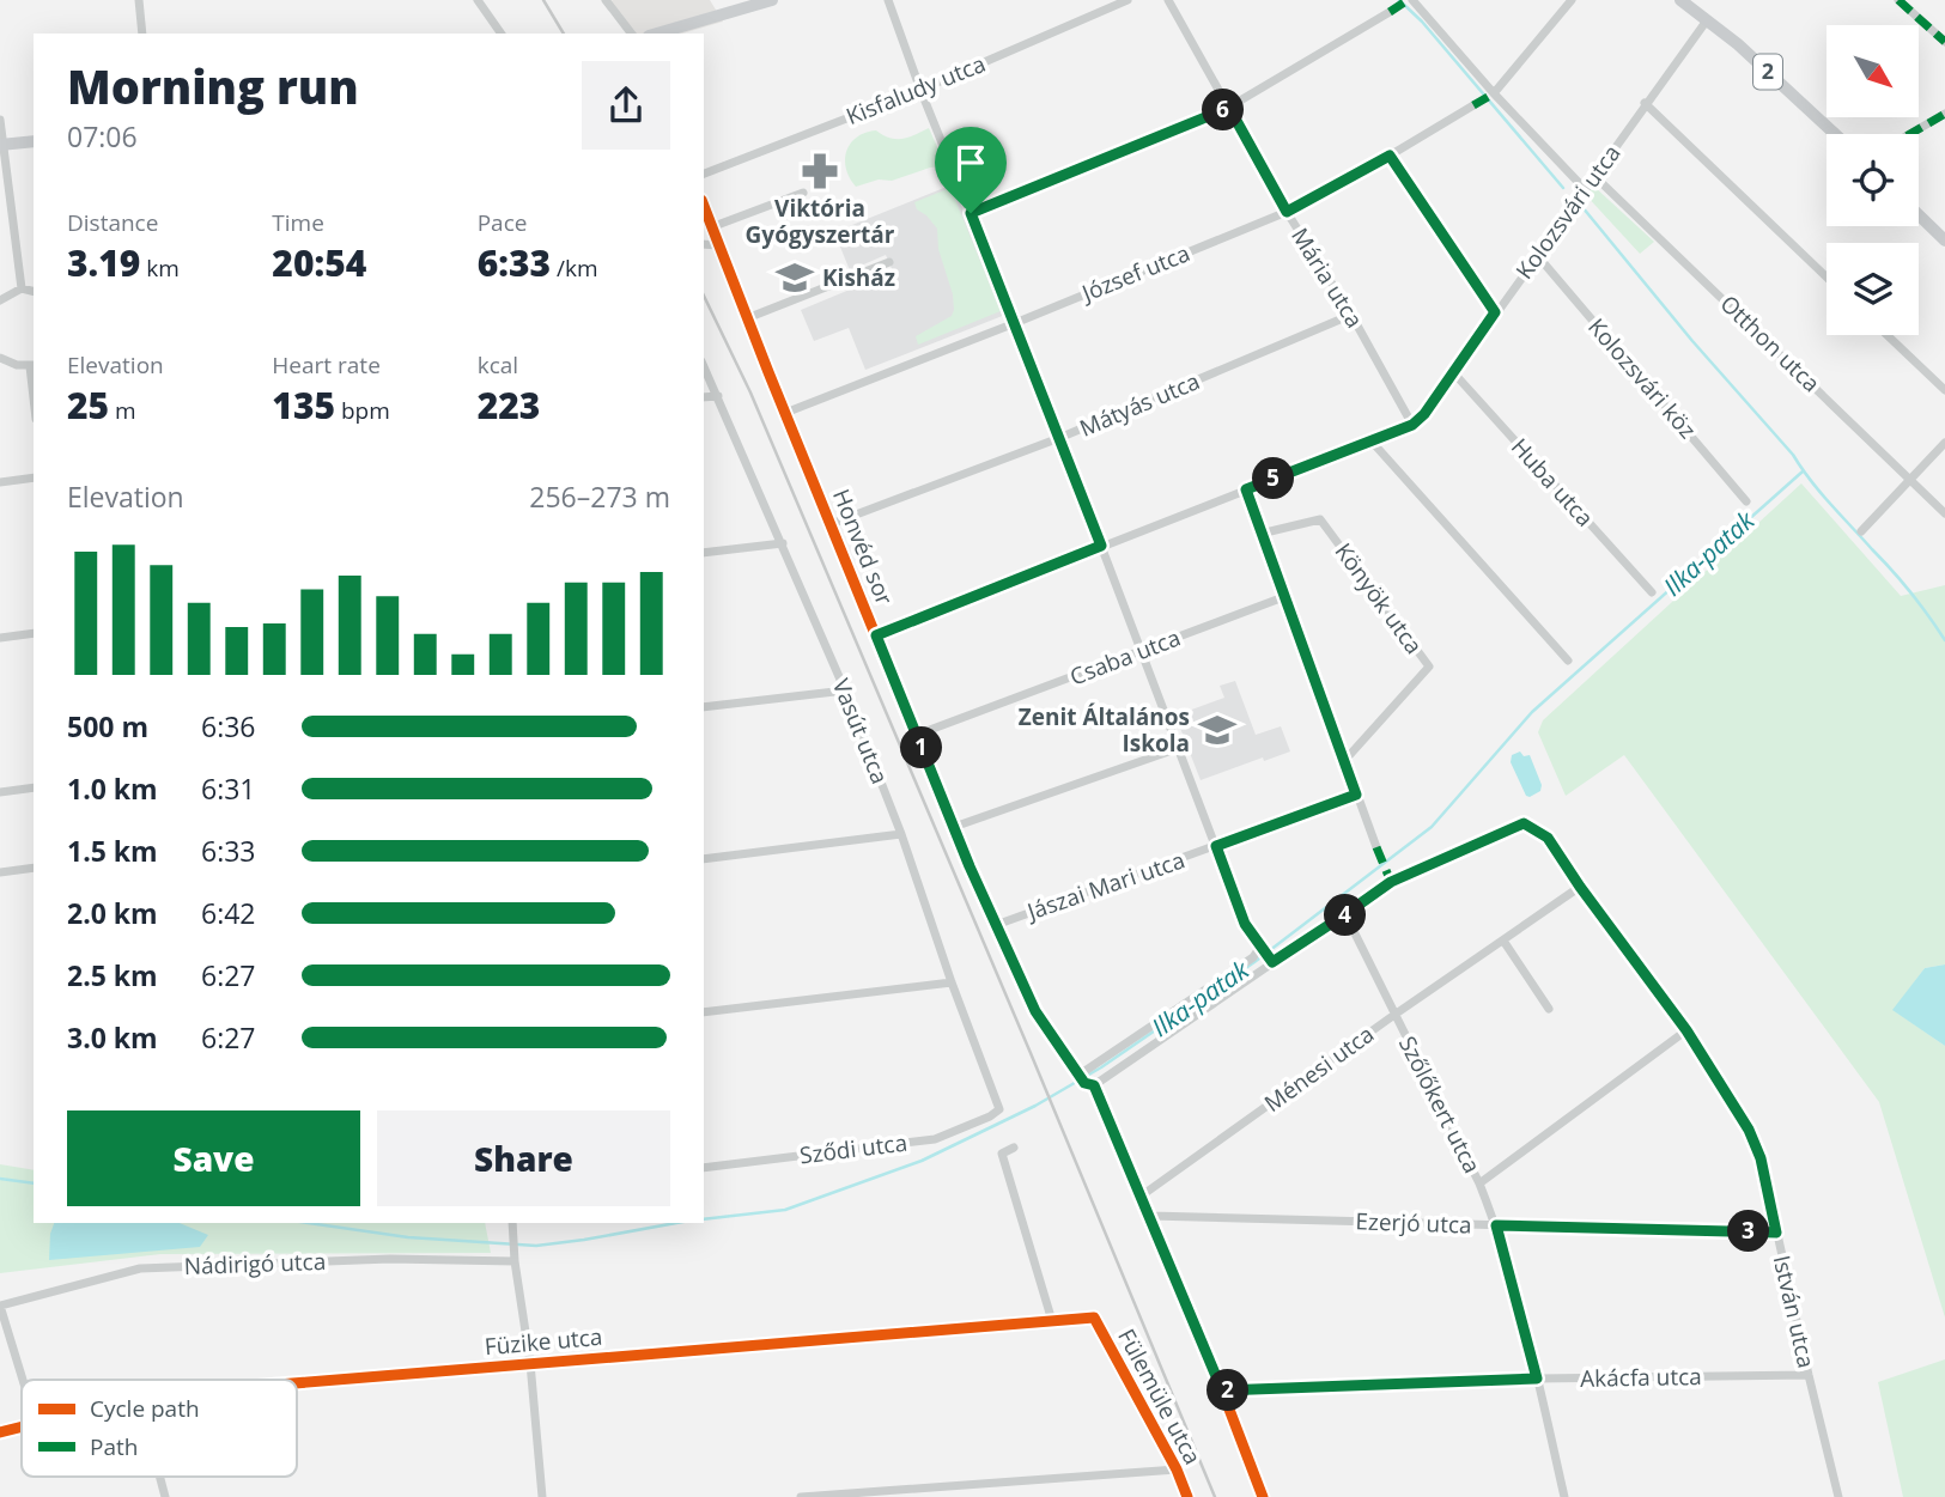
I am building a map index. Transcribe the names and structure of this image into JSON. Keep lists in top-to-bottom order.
{
  "streets": {
    "main road": ["2"],
    "street": [
      "Kisfaludy utca",
      "Kolozsvári utca",
      "József utca",
      "Mária utca",
      "Otthon utca",
      "Kolozsvári köz",
      "Mátyás utca",
      "Huba utca",
      "Honvéd sor",
      "Könyök utca",
      "Csaba utca",
      "Vasút utca",
      "Jászai Mari utca",
      "Ménesi utca",
      "Szőlőkert utca",
      "Sződi utca",
      "Ezerjó utca",
      "Nádirigó utca",
      "István utca",
      "Füzike utca",
      "Akácfa utca",
      "Fülemüle utca"
    ]
  },
  "crossings": [
    ["2", "Kolozsvári utca"],
    ["Kolozsvári utca", "Mária utca"],
    ["Kolozsvári utca", "Otthon utca"],
    ["Kolozsvári utca", "Kolozsvári köz"],
    ["Kolozsvári utca", "Huba utca"],
    ["Kolozsvári utca", "Honvéd sor"],
    ["József utca", "Mária utca"],
    ["József utca", "Honvéd sor"],
    ["Mária utca", "Mátyás utca"],
    ["Mátyás utca", "Honvéd sor"],
    ["Honvéd sor", "Csaba utca"],
    ["Honvéd sor", "Jászai Mari utca"],
    ["Honvéd sor", "Ménesi utca"],
    ["Honvéd sor", "Ezerjó utca"],
    ["Honvéd sor", "Akácfa utca"],
    ["Vasút utca", "Sződi utca"],
    ["Ménesi utca", "Szőlőkert utca"],
    ["Ménesi utca", "István utca"],
    ["Szőlőkert utca", "Ezerjó utca"],
    ["Szőlőkert utca", "István utca"],
    ["Szőlőkert utca", "Akácfa utca"],
    ["Ezerjó utca", "István utca"],
    ["István utca", "Akácfa utca"],
    ["Füzike utca", "Fülemüle utca"]
  ],
  "water": ["Ilka-patak"],
  "places": {
    "pharmacy": ["Viktória Gyógyszertár"],
    "school or university": ["Kisház", "Zenit Általános Iskola"]
  },
  "legend": ["Cycle path", "Path"],
  "north": "bottom right",
  "page": {
    "heading": ["Morning run", "07:06"],
    "pins": [
      "6",
      "5",
      "1",
      "4",
      "3",
      "2"
    ],
    "stats": [
      ["Distance", "3.19 km"],
      ["Time", "20:54"],
      ["Pace", "6:33 /km"],
      ["Elevation", "25 m"],
      ["Heart rate", "135 bpm"],
      ["kcal", "223"]
    ],
    "chart": ["Elevation", "256–273 m"],
    "list": [
      {
        "name": "500 m",
        "note": "6:36"
      },
      {
        "name": "1.0 km",
        "note": "6:31"
      },
      {
        "name": "1.5 km",
        "note": "6:33"
      },
      {
        "name": "2.0 km",
        "note": "6:42"
      },
      {
        "name": "2.5 km",
        "note": "6:27"
      },
      {
        "name": "3.0 km",
        "note": "6:27"
      }
    ],
    "buttons": ["Save", "Share"]
  }
}
